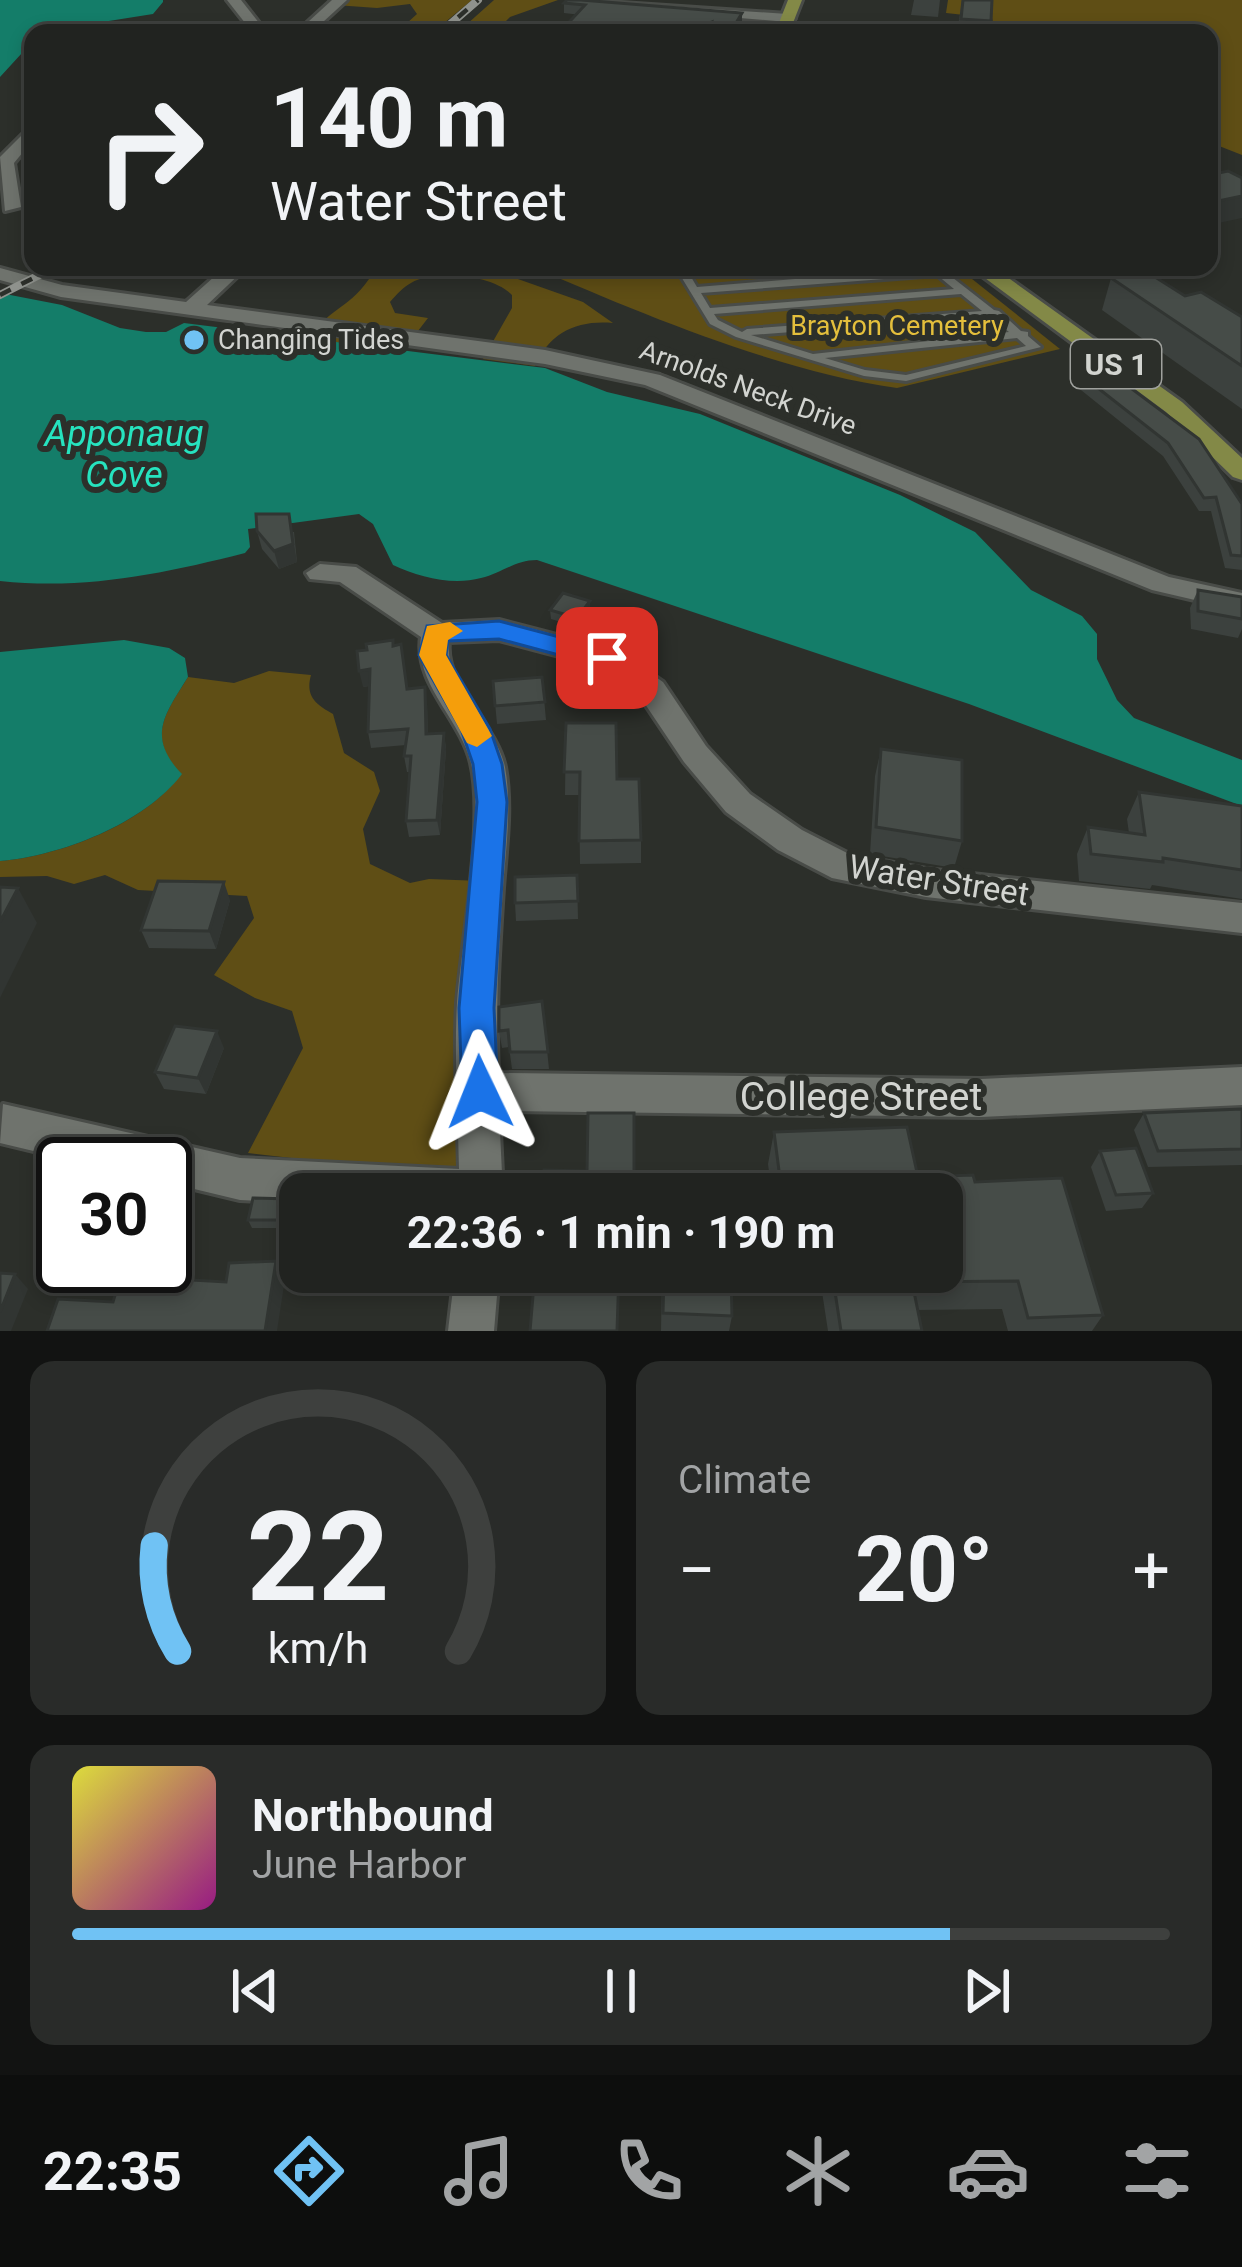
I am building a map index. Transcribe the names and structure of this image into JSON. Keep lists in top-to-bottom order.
{
  "streets": {
    "main road": ["US 1"],
    "street": ["Arnolds Neck Drive", "Water Street", "College Street"]
  },
  "water": ["Apponaug Cove"],
  "parks": ["Brayton Cemetery"],
  "places": ["Changing Tides"],
  "page": {
    "turn": ["140 m", "Water Street"],
    "limit": "30",
    "trip": "22:36 · 1 min · 190 m",
    "tile": "Climate",
    "heat": ["−", "20°", "+"],
    "song": ["Northbound", "June Harbor"],
    "tabs": "22:35",
    "gauge": ["22", "km/h"]
  }
}
